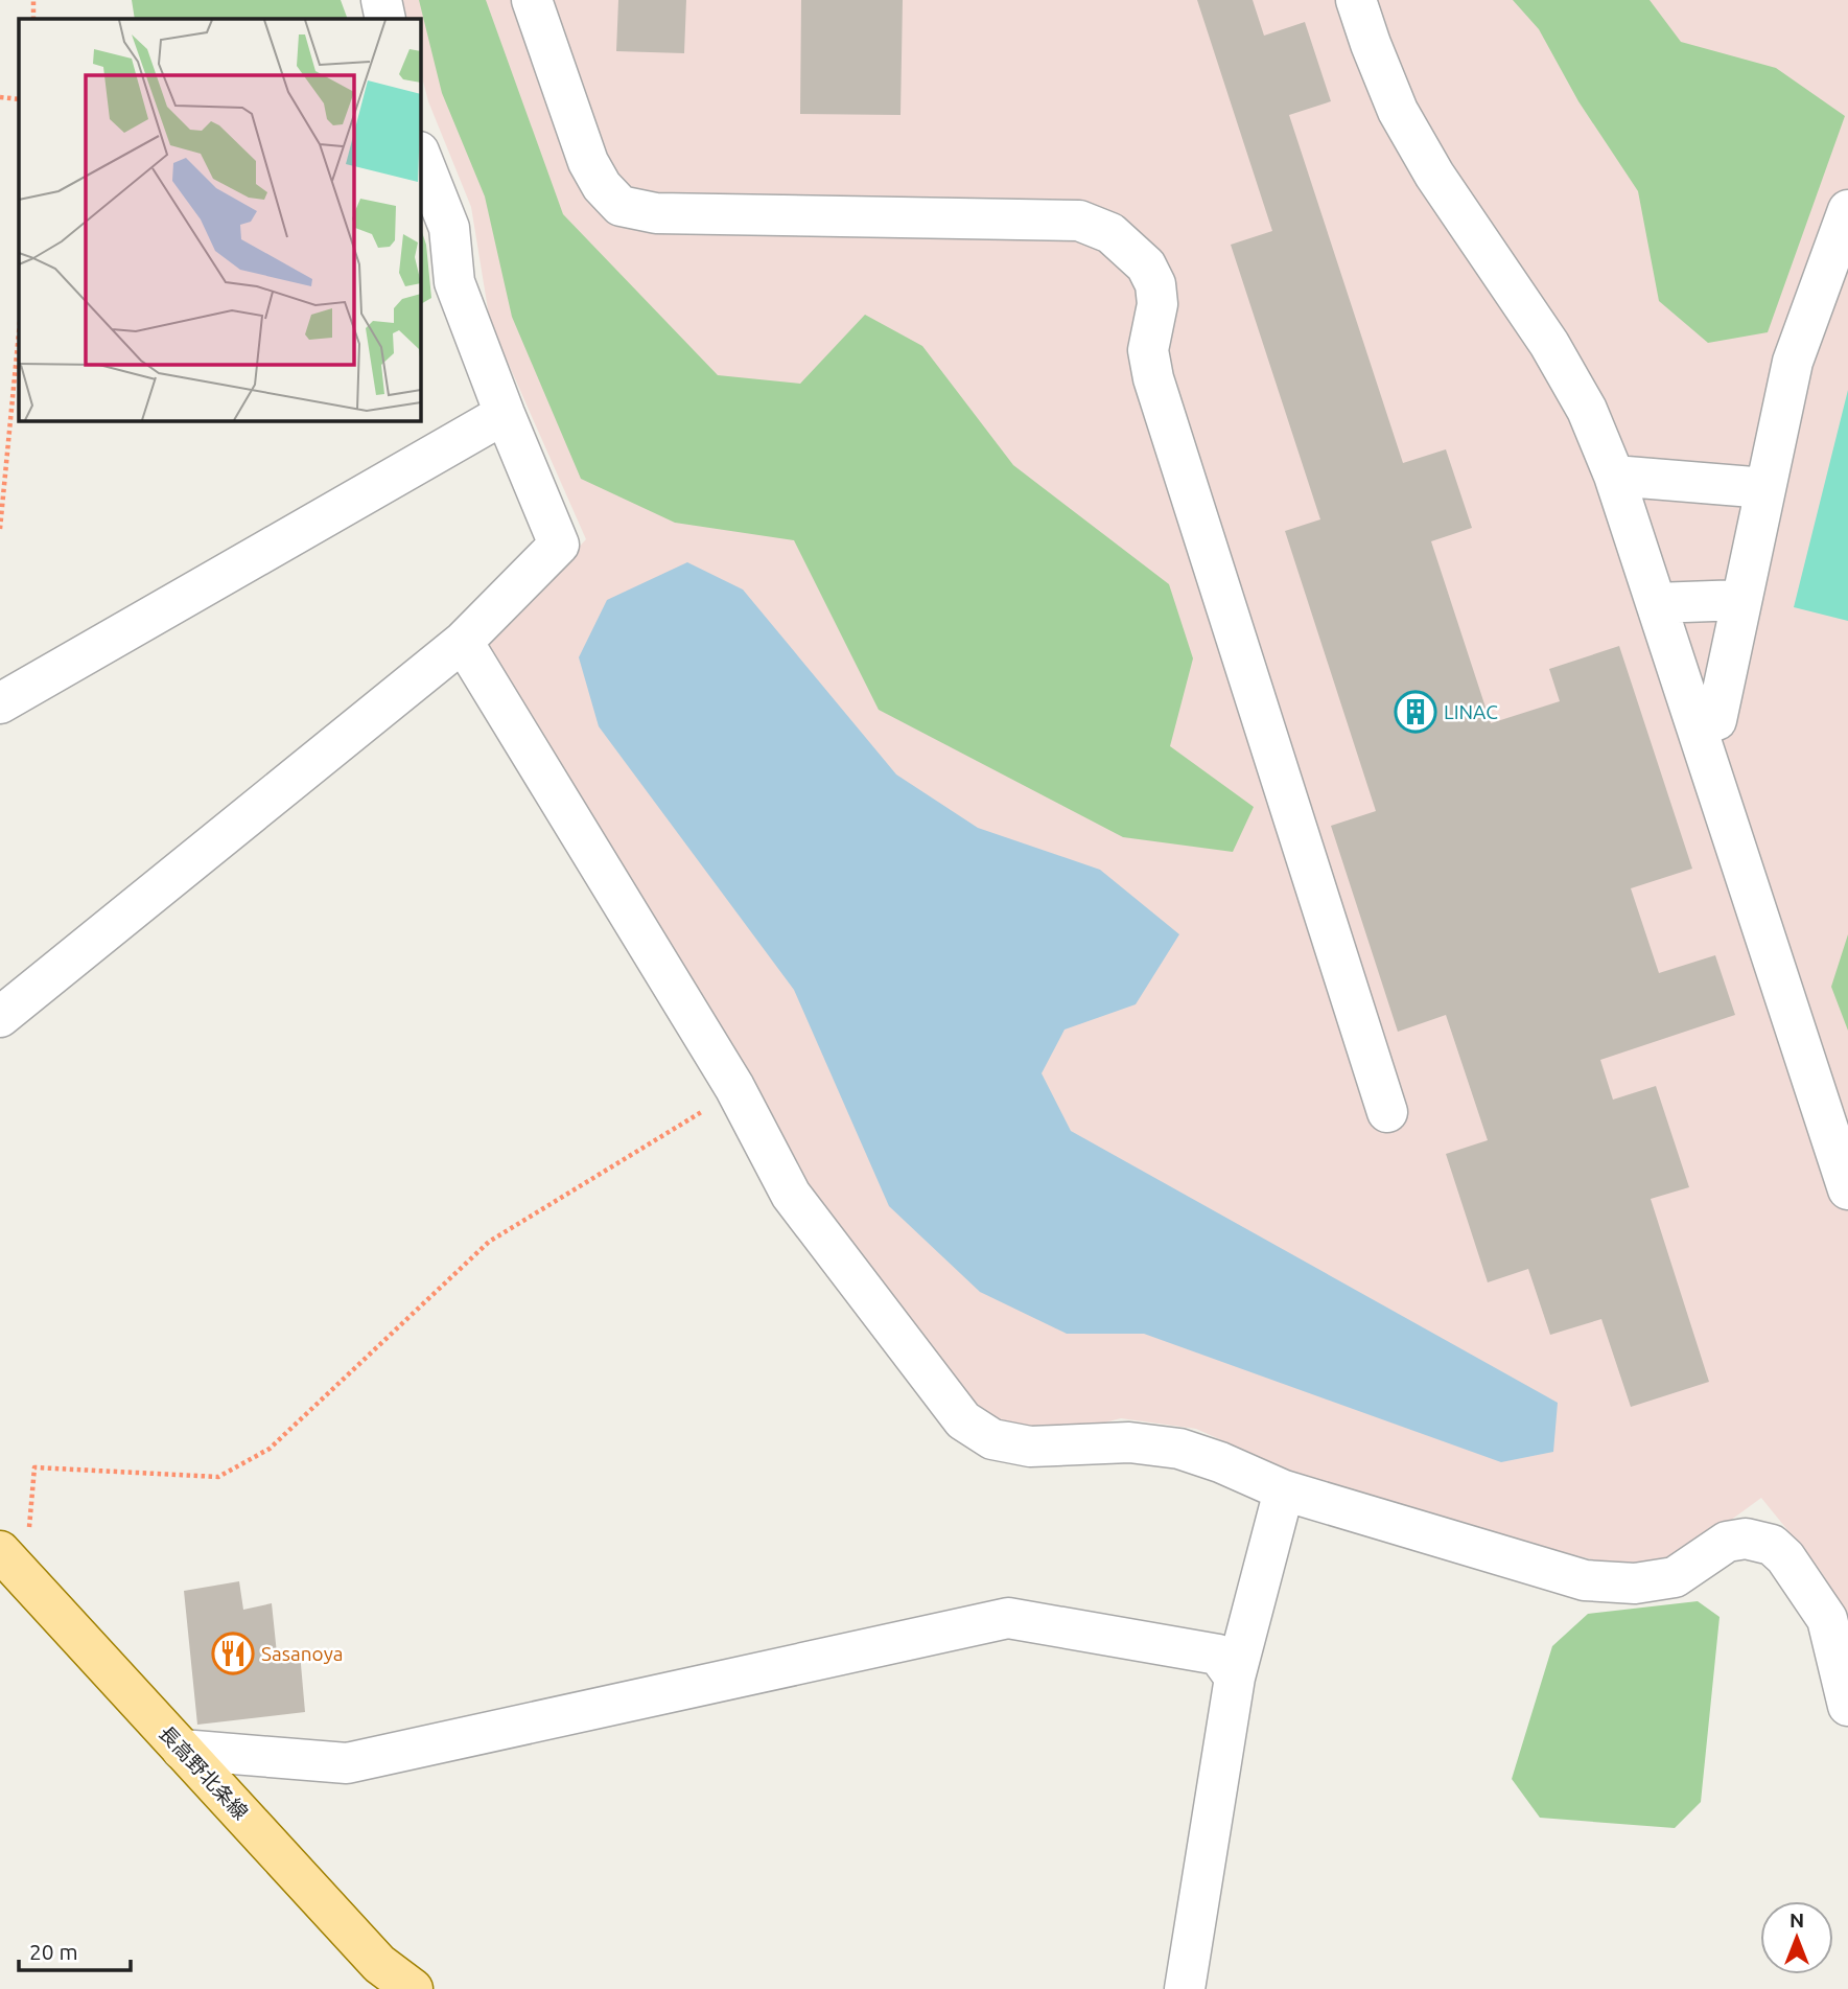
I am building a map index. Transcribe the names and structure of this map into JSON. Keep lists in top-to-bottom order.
{
  "streets": {
    "main road": ["長高野北条線"]
  },
  "places": {
    "building": ["LINAC"],
    "restaurant": ["Sasanoya"]
  },
  "scale_bar": "20 m",
  "north": "top"
}
